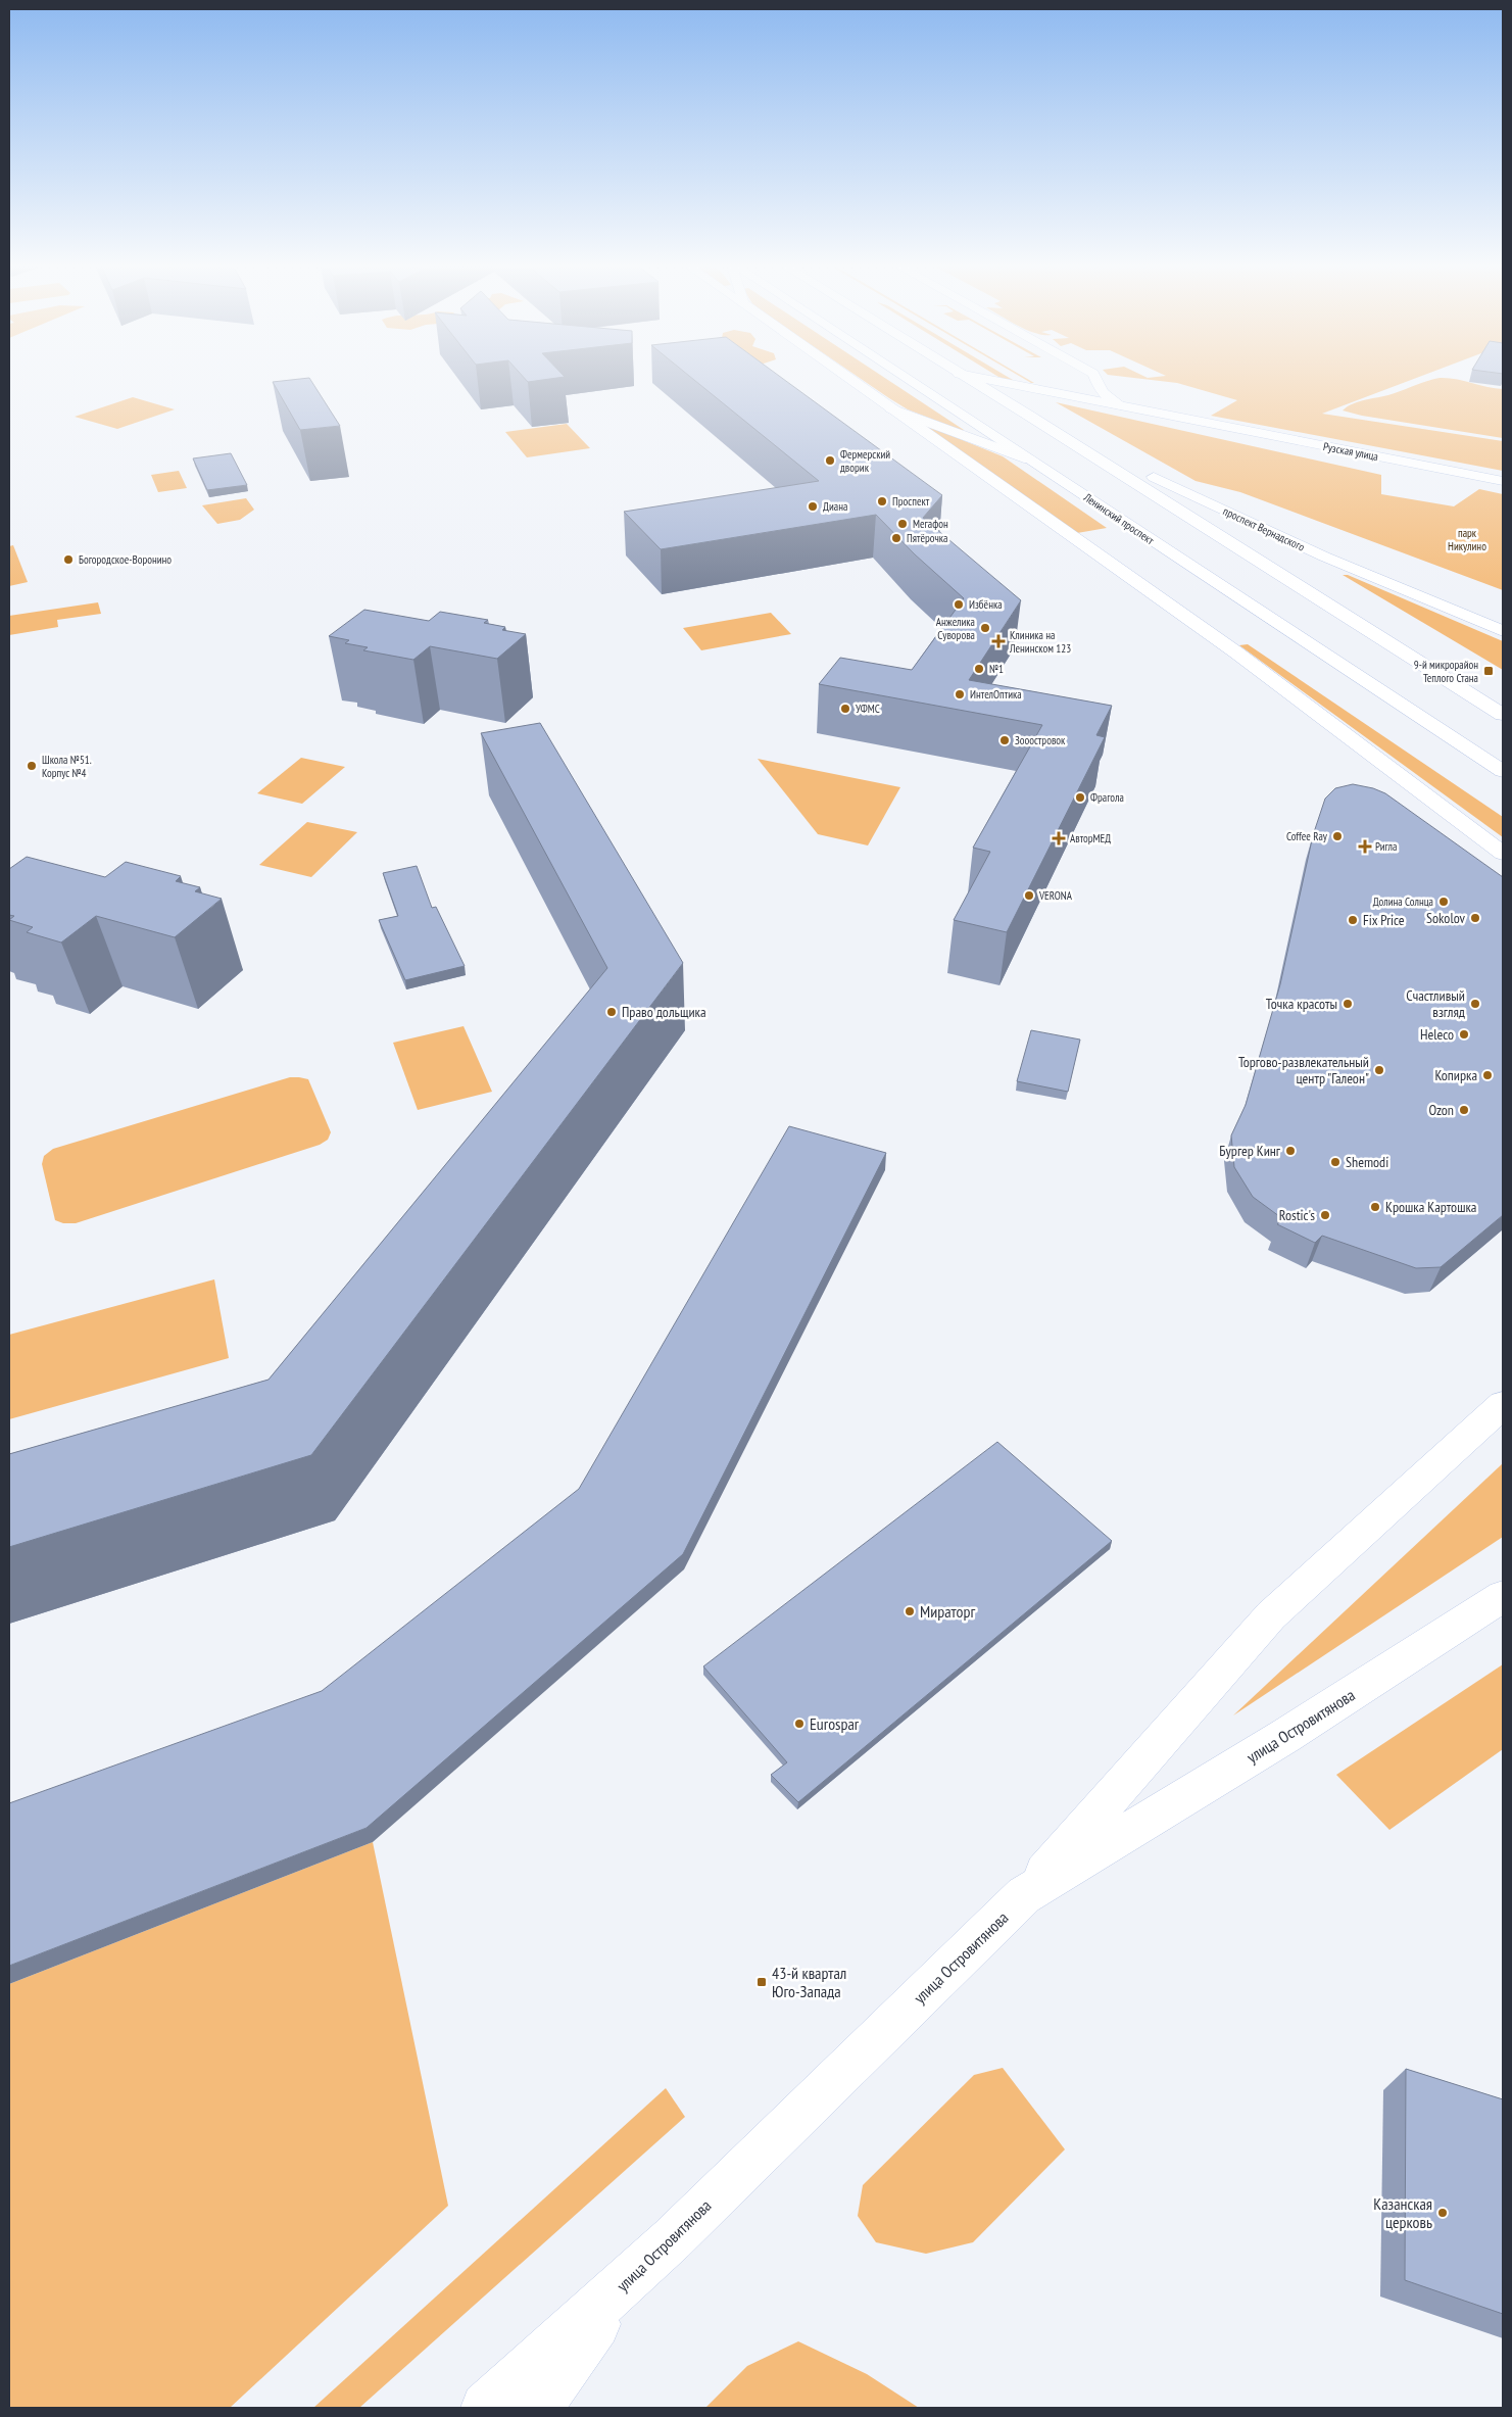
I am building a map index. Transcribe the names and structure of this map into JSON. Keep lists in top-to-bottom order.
{
  "streets": {
    "main road": [
      "Рузская улица",
      "Ленинский проспект",
      "проспект Вернадского",
      "улица Островитянова"
    ]
  },
  "parks": ["парк Никулино"],
  "places": {
    "other": [
      "Фермерский дворик",
      "Проспект",
      "Диана",
      "Мегафон",
      "Пятёрочка",
      "Богородское-Воронино",
      "Избёнка",
      "Анжелика Суворова",
      "№1",
      "ИнтелОптика",
      "УФМС",
      "Зооостровок",
      "Школа №51. Корпус №4",
      "Фрагола",
      "Coffee Ray",
      "VERONA",
      "Долина Солнца",
      "Sokolov",
      "Fix Price",
      "Точка красоты",
      "Счастливый взгляд",
      "Право дольщика",
      "Heleco",
      "Торгово-развлекательный центр \"Галеон\"",
      "Копирка",
      "Ozon",
      "Бургер Кинг",
      "Shemodi",
      "Крошка Картошка",
      "Rostic's",
      "Мираторг",
      "Eurospar",
      "Казанская церковь"
    ],
    "health": ["Клиника на Ленинском 123", "АвторМЕД", "Ригла"],
    "transit": ["9-й микрорайон Теплого Стана", "43-й квартал Юго-Запада"]
  }
}
